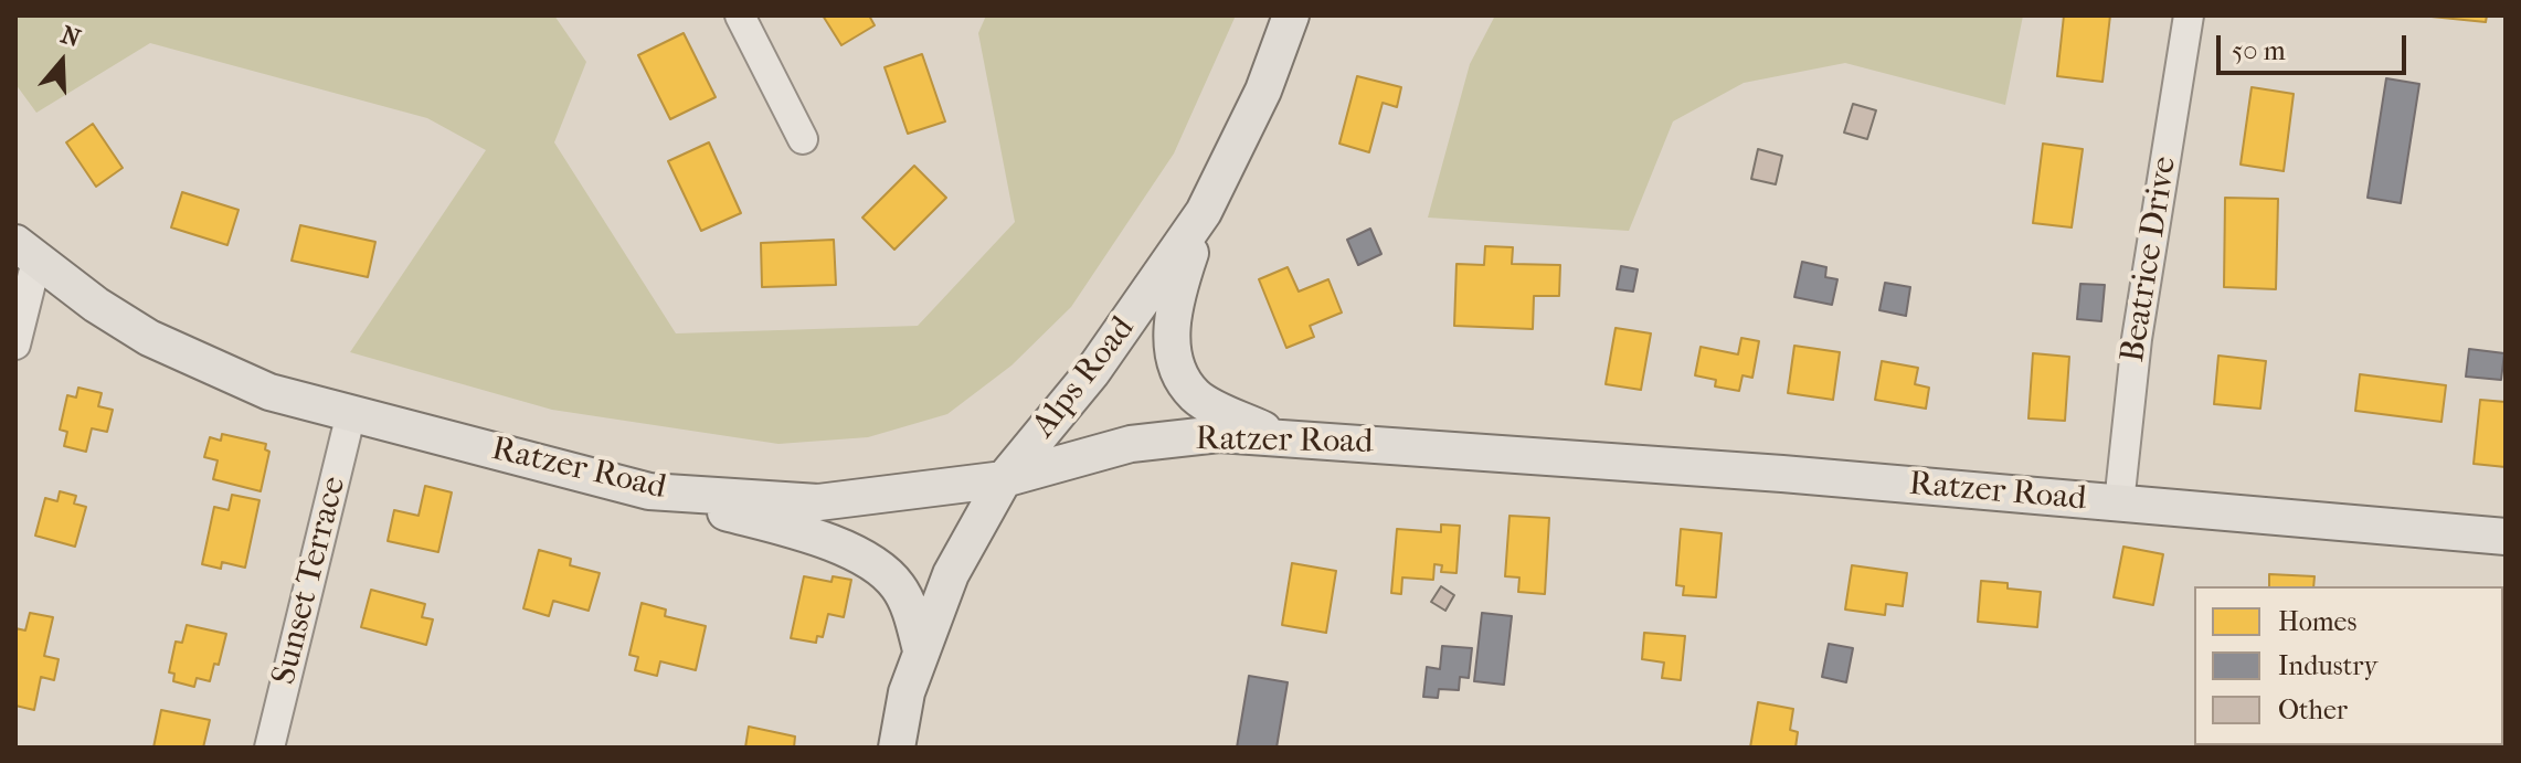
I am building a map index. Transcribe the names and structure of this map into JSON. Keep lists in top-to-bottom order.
{
  "streets": {
    "main road": ["Alps Road", "Ratzer Road"],
    "street": ["Beatrice Drive", "Sunset Terrace"]
  },
  "crossings": [
    ["Beatrice Drive", "Ratzer Road"],
    ["Alps Road", "Ratzer Road"],
    ["Ratzer Road", "Sunset Terrace"]
  ],
  "legend": ["Homes", "Industry", "Other"],
  "scale_bar": "50 m",
  "north": "top"
}
